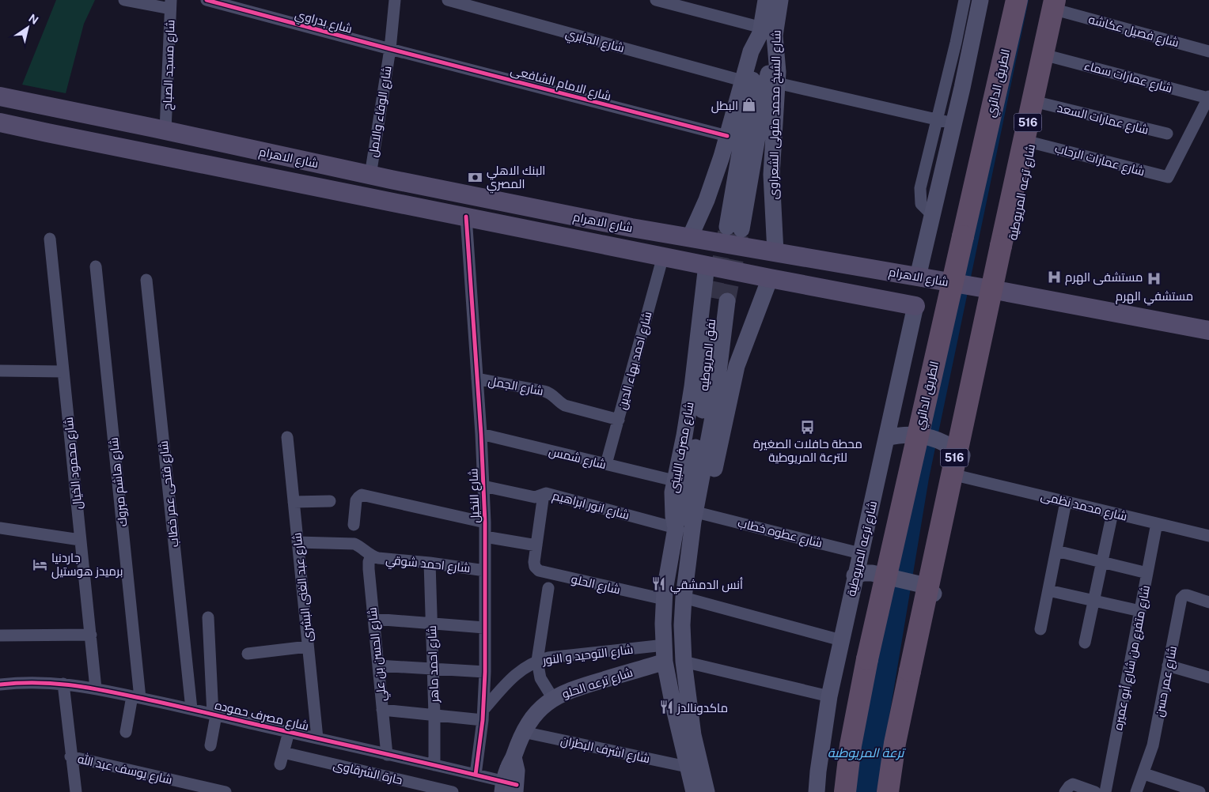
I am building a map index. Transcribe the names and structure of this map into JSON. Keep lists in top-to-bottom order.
{
  "streets": {
    "highway": ["الطريق الدائري", "516"],
    "main road": [
      "شارع الشيخ محمد متولى الشعراوى",
      "شارع الاهرام",
      "شارع ترعه المريوطية",
      "نفق المريوطيه",
      "شارع مصرف اللبينى",
      "شارع ترعه الحلو"
    ],
    "street": [
      "شارع بدراوي",
      "شارع فصيل عكاشه",
      "شارع الجابري",
      "شارع مسجد الصباح",
      "شارع عمارات سماء",
      "شارع الامام الشافعى",
      "شارع الوفاء والامل",
      "شارع عمارات السعد",
      "شارع عمارات الرحاب",
      "شارع احمد بهاء الدين",
      "شارع الجمل",
      "شارع شمس",
      "شارع محمود الخيال",
      "شارع هاشم مبروك",
      "شارع فتحى عمر خطاب",
      "شارع النخيل",
      "شارع انور ابراهيم",
      "شارع محمد نظمى",
      "شارع عطوه خطاب",
      "شارع احمد شوقي",
      "شارع الحلو",
      "شارع عبد الغنى البشرى",
      "شارع الحسن بن علي",
      "شارع التوحيد و النور",
      "شارع متفرع من شارع أبو عميره",
      "شارع احمد ماهر",
      "شارع عمر حسن",
      "شارع مصرف حموده",
      "شارع اشرف البطران",
      "شارع يوسف عبد الله",
      "حارة الشرقاوى"
    ]
  },
  "crossings": [
    ["شارع بدراوي", "شارع الامام الشافعى"],
    ["شارع بدراوي", "شارع الوفاء والامل"],
    ["شارع فصيل عكاشه", "516"],
    ["شارع فصيل عكاشه", "شارع ترعه المريوطية"],
    ["شارع الجابري", "شارع الشيخ محمد متولى الشعراوى"],
    ["شارع مسجد الصباح", "شارع الاهرام"],
    ["شارع عمارات سماء", "شارع عمارات الرحاب"],
    ["شارع عمارات سماء", "شارع ترعه المريوطية"],
    ["شارع الامام الشافعى", "شارع الوفاء والامل"],
    ["شارع الامام الشافعى", "شارع الشيخ محمد متولى الشعراوى"],
    ["شارع الوفاء والامل", "شارع الاهرام"],
    ["شارع الشيخ محمد متولى الشعراوى", "شارع الاهرام"],
    ["شارع عمارات السعد", "شارع ترعه المريوطية"],
    ["516", "شارع ترعه المريوطية"],
    ["شارع الاهرام", "شارع ترعه المريوطية"],
    ["شارع الاهرام", "شارع احمد بهاء الدين"],
    ["شارع الاهرام", "شارع مصرف اللبينى"],
    ["شارع الاهرام", "شارع النخيل"],
    ["شارع عمارات الرحاب", "شارع ترعه المريوطية"],
    ["شارع ترعه المريوطية", "شارع عطوه خطاب"],
    ["نفق المريوطيه", "شارع مصرف اللبينى"],
    ["نفق المريوطيه", "شارع انور ابراهيم"],
    ["نفق المريوطيه", "شارع عطوه خطاب"],
    ["شارع احمد بهاء الدين", "شارع الجمل"],
    ["شارع احمد بهاء الدين", "شارع شمس"],
    ["شارع الجمل", "شارع النخيل"],
    ["شارع مصرف اللبينى", "شارع شمس"],
    ["شارع مصرف اللبينى", "شارع انور ابراهيم"],
    ["شارع مصرف اللبينى", "شارع الحلو"],
    ["شارع مصرف اللبينى", "شارع التوحيد و النور"],
    ["شارع مصرف اللبينى", "شارع ترعه الحلو"],
    ["شارع مصرف اللبينى", "شارع اشرف البطران"],
    ["شارع شمس", "شارع النخيل"],
    ["شارع محمود الخيال", "شارع مصرف حموده"],
    ["شارع هاشم مبروك", "شارع مصرف حموده"],
    ["شارع فتحى عمر خطاب", "شارع مصرف حموده"],
    ["شارع النخيل", "شارع انور ابراهيم"],
    ["شارع النخيل", "شارع احمد شوقي"],
    ["شارع النخيل", "شارع التوحيد و النور"],
    ["شارع النخيل", "شارع مصرف حموده"],
    ["شارع محمد نظمى", "شارع متفرع من شارع أبو عميره"],
    ["شارع احمد شوقي", "شارع الحسن بن علي"],
    ["شارع احمد شوقي", "شارع احمد ماهر"],
    ["شارع عبد الغنى البشرى", "شارع مصرف حموده"],
    ["شارع الحسن بن علي", "شارع مصرف حموده"],
    ["شارع احمد ماهر", "شارع مصرف حموده"],
    ["شارع ترعه الحلو", "شارع مصرف حموده"],
    ["شارع ترعه الحلو", "شارع اشرف البطران"]
  ],
  "water": ["ترعة المريوطية"],
  "places": {
    "shop": ["البطل"],
    "bank": ["البنك الاهلي المصري"],
    "hospital": ["مستشفى الهرم", "مستشفي الهرم"],
    "bus stop": ["محطة حافلات الصغيرة للترعة المريوطية"],
    "hotel": ["جاردنيا برميدز هوستيل"],
    "restaurant": ["أنس الدمشقي", "ماكدونالدز"]
  },
  "north": "top right"
}
